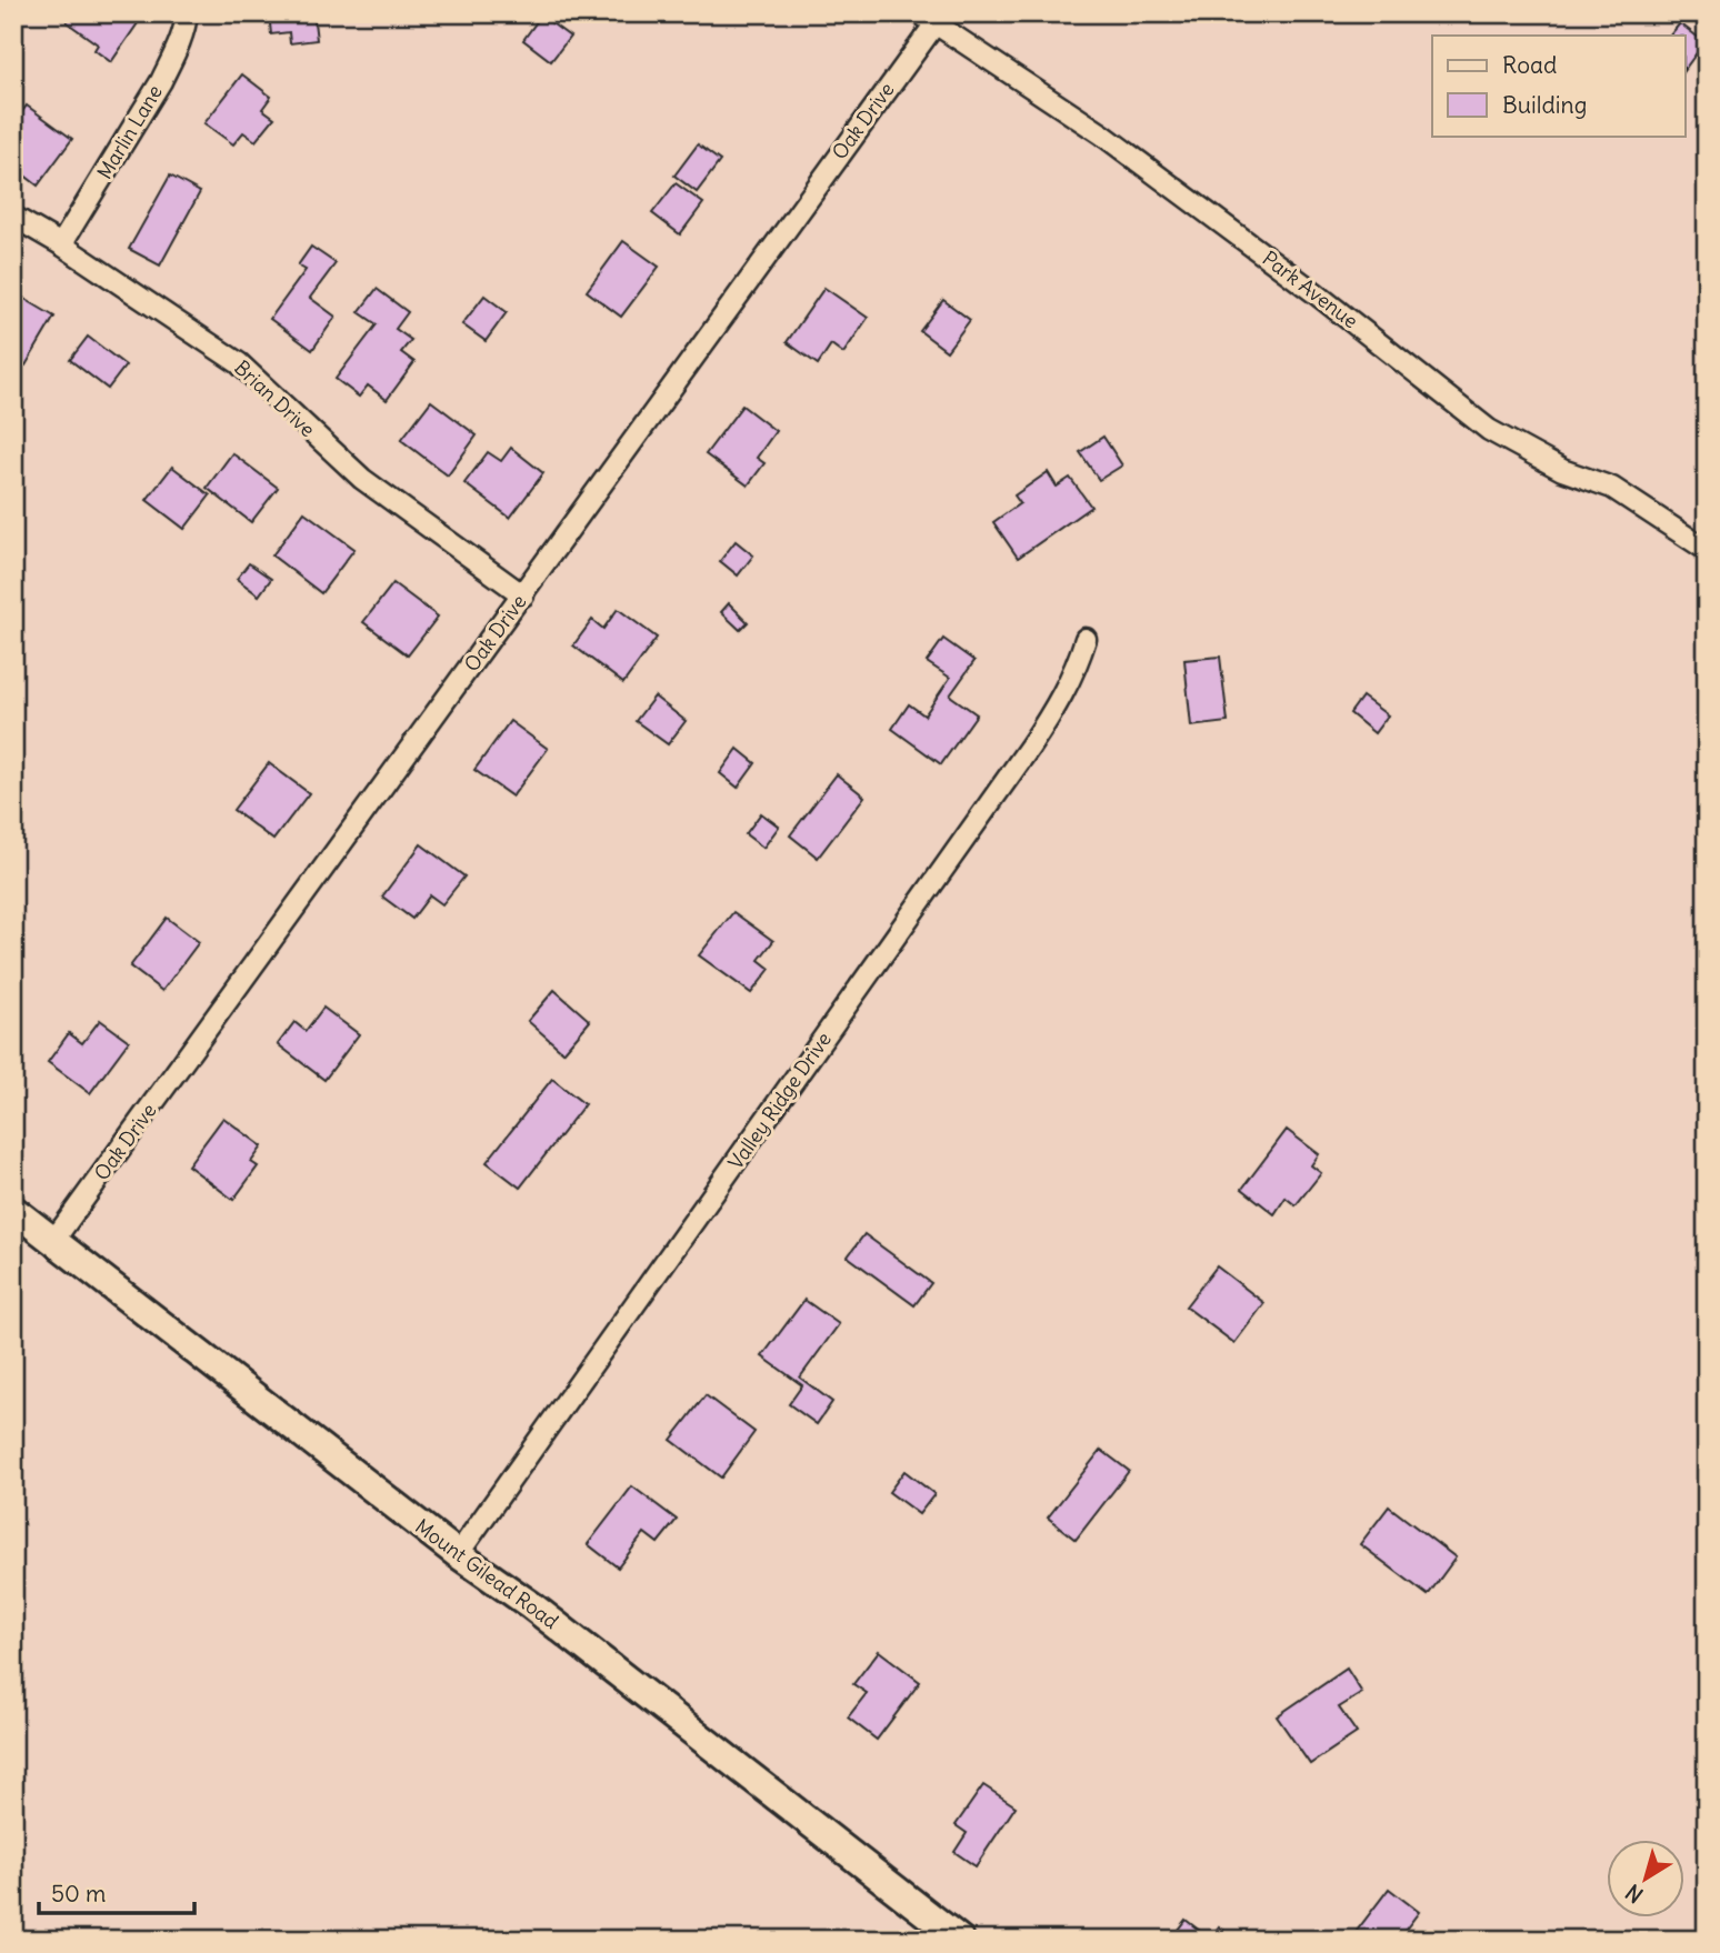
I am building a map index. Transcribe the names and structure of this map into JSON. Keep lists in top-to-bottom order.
{
  "streets": {
    "main road": ["Mount Gilead Road"],
    "street": [
      "Oak Drive",
      "Marlin Lane",
      "Park Avenue",
      "Brian Drive",
      "Valley Ridge Drive"
    ]
  },
  "crossings": [
    ["Oak Drive", "Park Avenue"],
    ["Oak Drive", "Brian Drive"],
    ["Oak Drive", "Mount Gilead Road"],
    ["Marlin Lane", "Brian Drive"],
    ["Valley Ridge Drive", "Mount Gilead Road"]
  ],
  "legend": ["Road", "Building"],
  "scale_bar": "50 m",
  "north": "bottom left"
}
